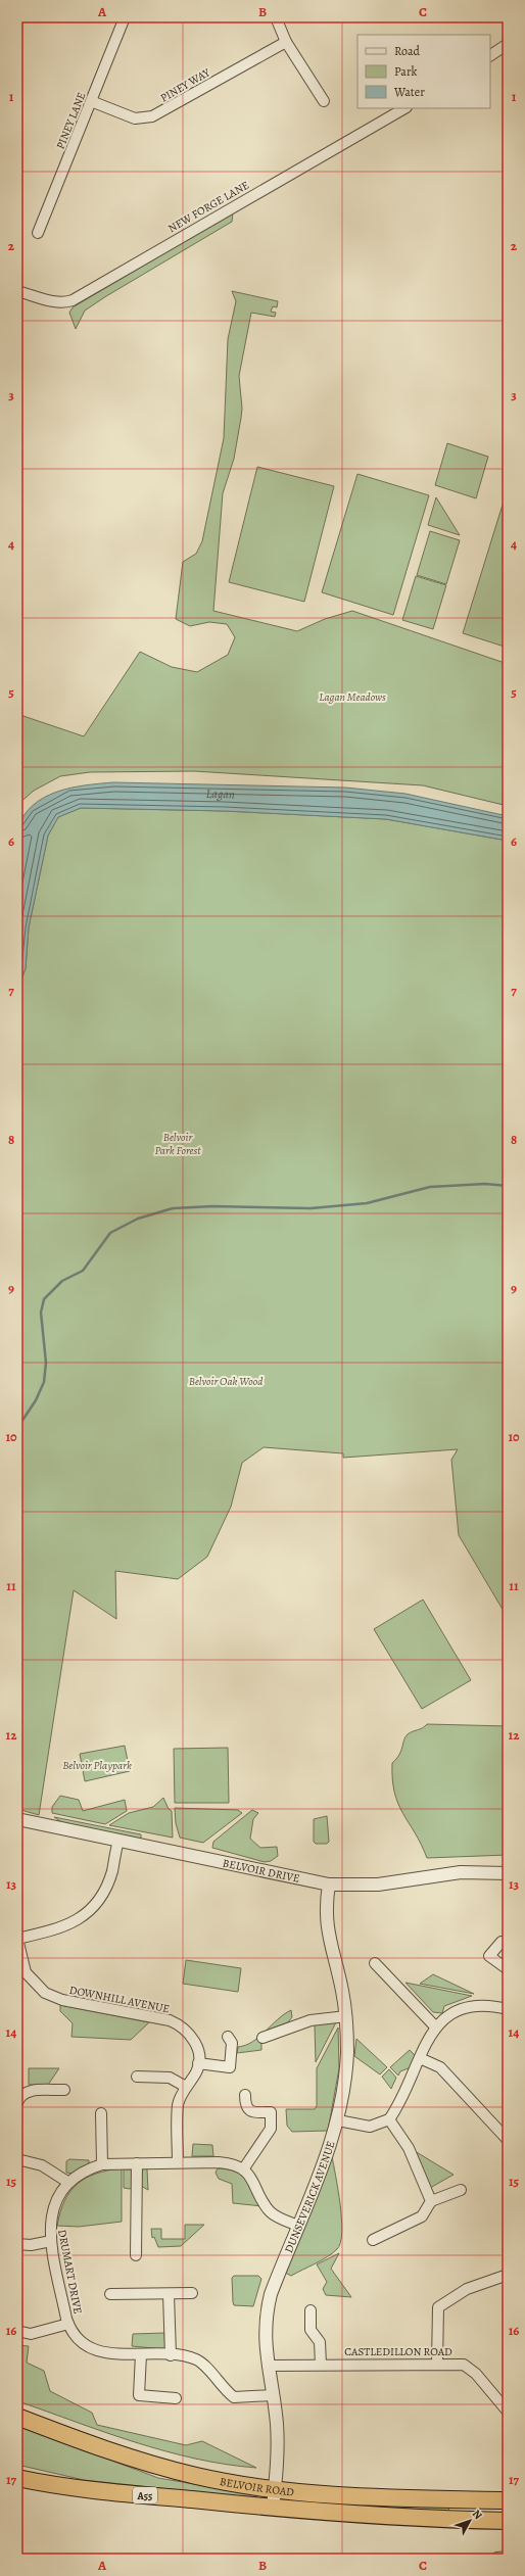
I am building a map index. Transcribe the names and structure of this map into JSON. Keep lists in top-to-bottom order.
{
  "streets": {
    "highway": ["BELVOIR ROAD", "A55"],
    "street": [
      "PINEY WAY",
      "PINEY LANE",
      "NEW FORGE LANE",
      "BELVOIR DRIVE",
      "DOWNHILL AVENUE",
      "DUNSEVERICK AVENUE",
      "DRUMART DRIVE",
      "CASTLEDILLON ROAD"
    ]
  },
  "crossings": [
    ["PINEY WAY", "PINEY LANE"],
    ["BELVOIR DRIVE", "DUNSEVERICK AVENUE"],
    ["DUNSEVERICK AVENUE", "DRUMART DRIVE"],
    ["DUNSEVERICK AVENUE", "CASTLEDILLON ROAD"],
    ["DUNSEVERICK AVENUE", "BELVOIR ROAD"]
  ],
  "water": ["Lagan"],
  "parks": [
    "Lagan Meadows",
    "Belvoir Park Forest",
    "Belvoir Oak Wood",
    "Belvoir Playpark"
  ],
  "legend": ["Road", "Park", "Water"],
  "north": "top right",
  "grid": {
    "columns": ["A", "B", "C"],
    "rows": [
      "1",
      "2",
      "3",
      "4",
      "5",
      "6",
      "7",
      "8",
      "9",
      "10",
      "11",
      "12",
      "13",
      "14",
      "15",
      "16",
      "17"
    ]
  }
}
